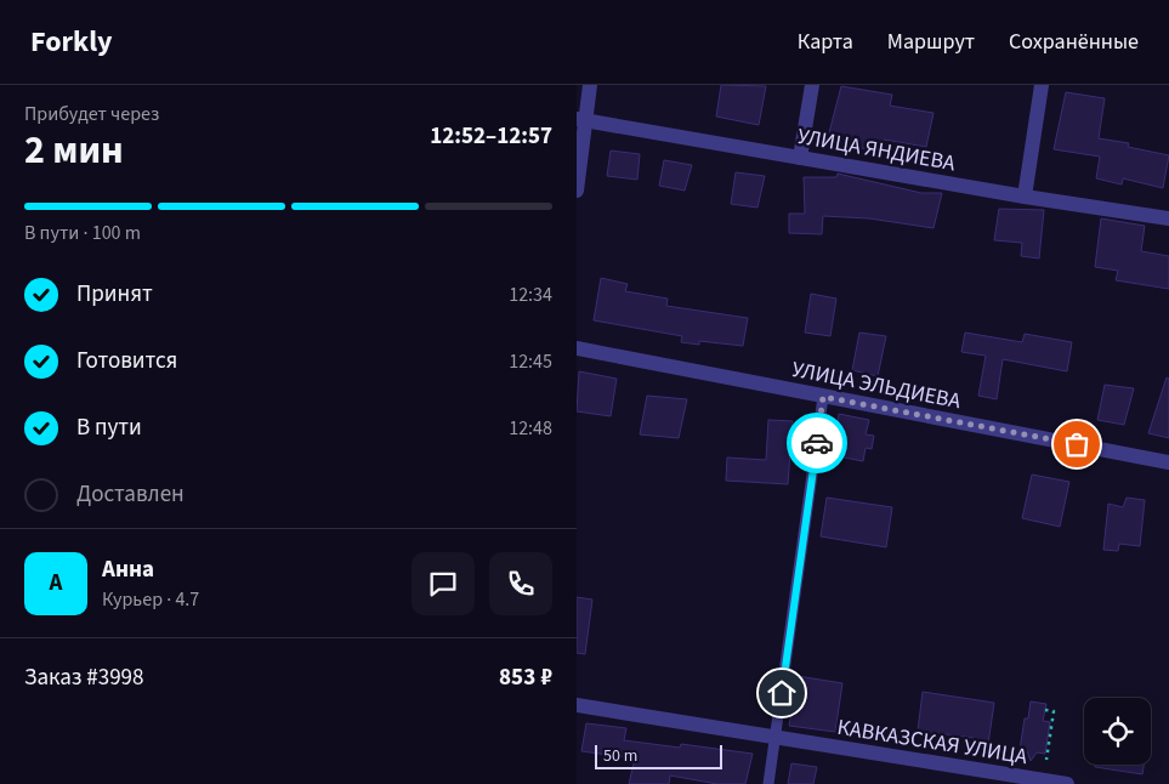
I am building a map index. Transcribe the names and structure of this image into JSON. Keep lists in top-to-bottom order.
{
  "streets": {
    "street": ["УЛИЦА ЯНДИЕВА", "УЛИЦА ЭЛЬДИЕВА", "КАВКАЗСКАЯ УЛИЦА"]
  },
  "scale_bar": "50 m",
  "page": {
    "header": "Forkly",
    "nav": ["Карта", "Маршрут", "Сохранённые"],
    "heading": ["2 мин", "Прибудет через", "12:52–12:57"],
    "panel": [
      "Анна",
      "Курьер · 4.7",
      "Заказ #3998",
      "853 ₽"
    ],
    "bar": "В пути · 100 m",
    "list": [
      ["Принят", "12:34"],
      ["Готовится", "12:45"],
      ["В пути", "12:48"],
      "Доставлен"
    ],
    "round": "А",
    "scale": "50 m"
  }
}
